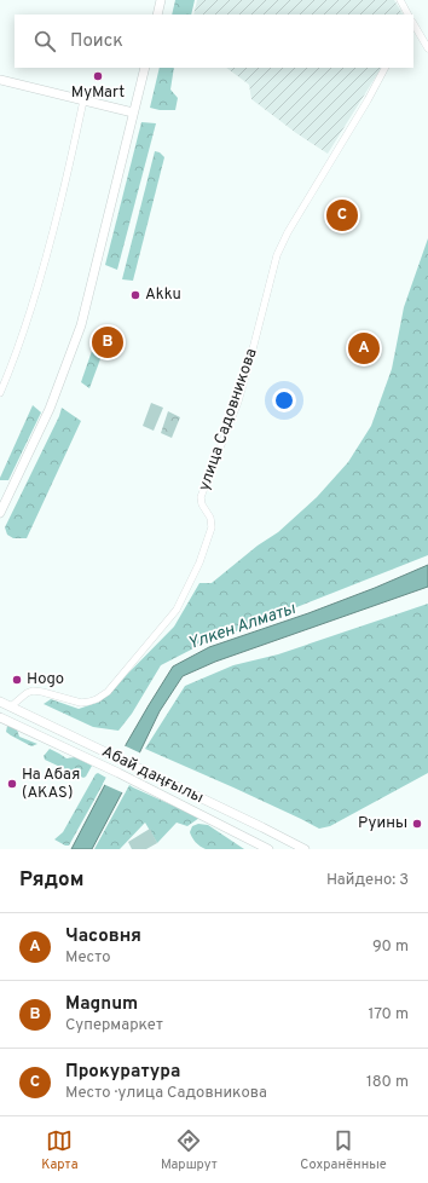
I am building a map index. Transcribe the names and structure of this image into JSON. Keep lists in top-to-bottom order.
{
  "streets": {
    "main road": ["Абай даңғылы"],
    "street": ["улица Садовникова"]
  },
  "crossings": [
    ["улица Садовникова", "Абай даңғылы"]
  ],
  "water": ["Үлкен Алматы"],
  "places": [
    "MyMart",
    "Akku",
    "Hogo",
    "На Абая (AKAS)",
    "Руины"
  ],
  "page": {
    "search": "Поиск",
    "pins": ["C", "B", "A"],
    "heading": ["Рядом", "Найдено: 3"],
    "list": [
      {
        "mark": "A",
        "name": "Часовня",
        "note": "Место",
        "value": "90 m"
      },
      {
        "mark": "B",
        "name": "Magnum",
        "note": "Супермаркет",
        "value": "170 m"
      },
      {
        "mark": "C",
        "name": "Прокуратура",
        "note": "Место · улица Садовникова",
        "value": "180 m"
      }
    ],
    "nav": ["Карта", "Маршрут", "Сохранённые"]
  }
}
